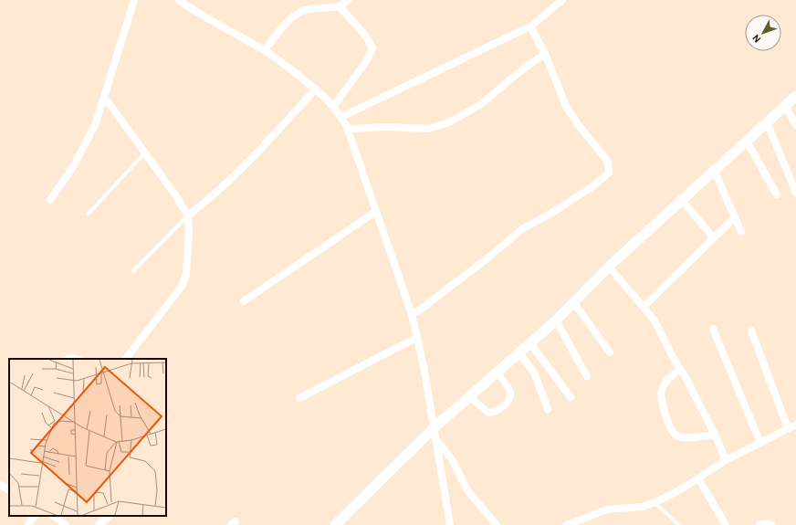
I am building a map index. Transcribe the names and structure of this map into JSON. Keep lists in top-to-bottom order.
{
  "north": "bottom left"
}
